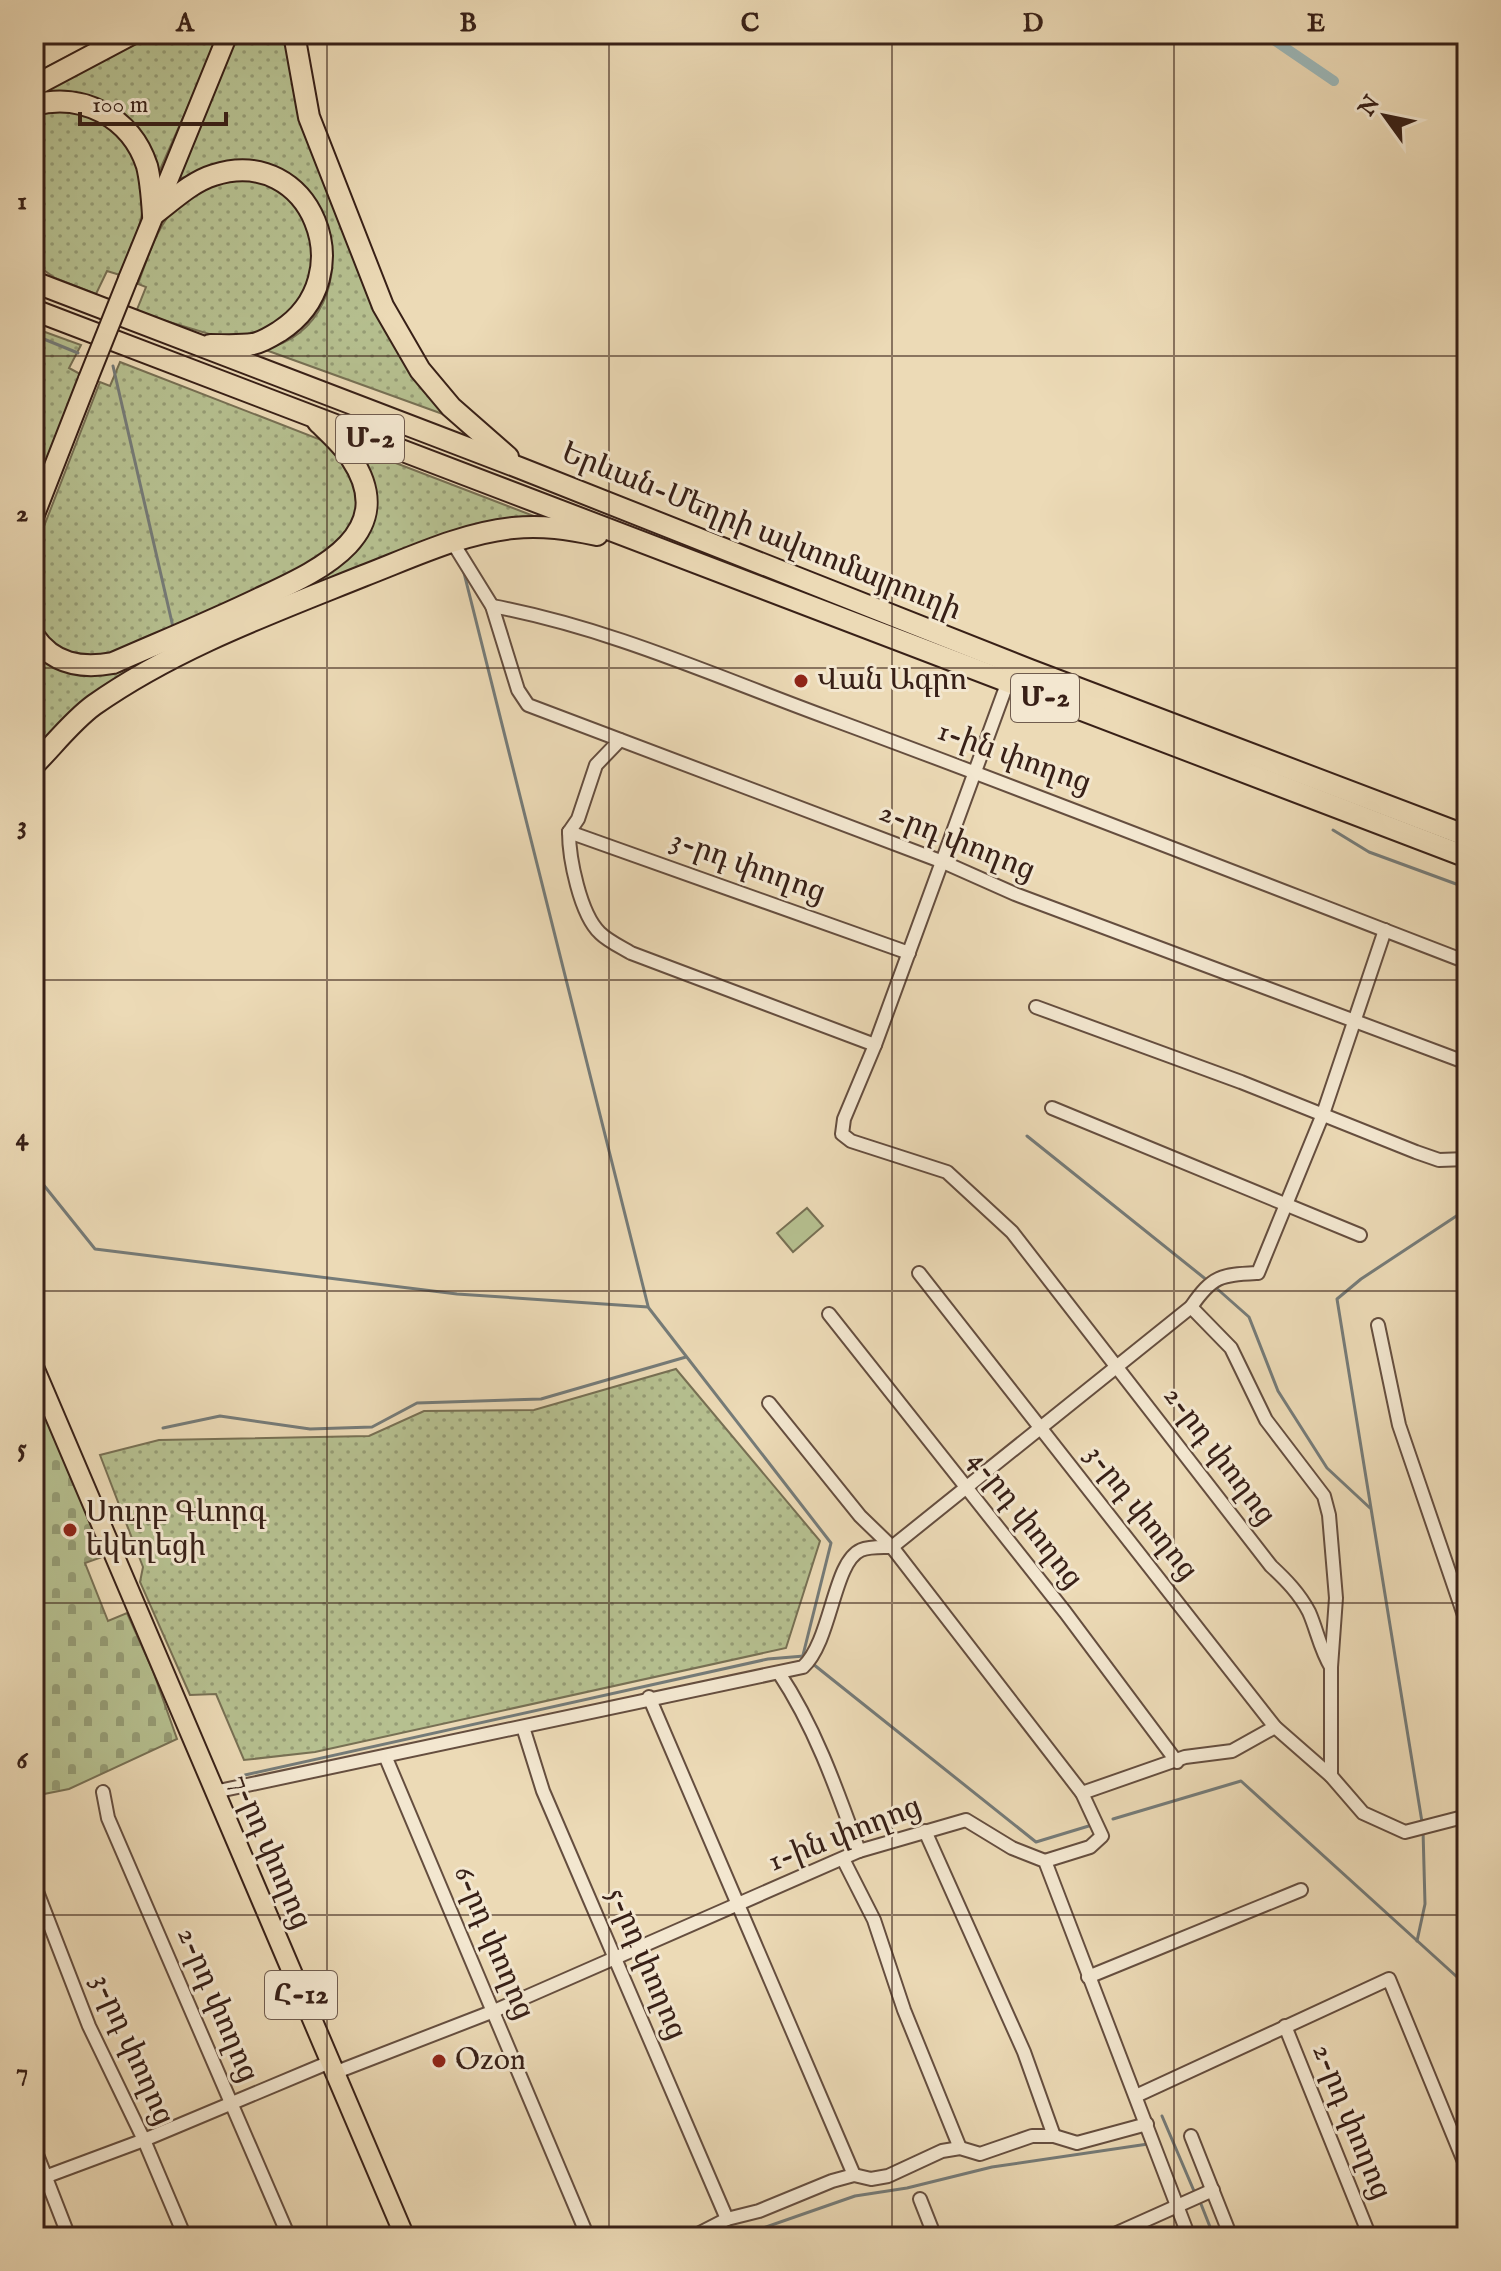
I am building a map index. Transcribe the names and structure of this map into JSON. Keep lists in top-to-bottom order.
{
  "streets": {
    "highway": ["Մ-2", "Երևան-Մեղրի ավտոմայրուղի"],
    "main road": ["7-րդ փողոց", "Հ-12"],
    "street": [
      "1-ին փողոց",
      "2-րդ փողոց",
      "3-րդ փողոց",
      "4-րդ փողոց",
      "6-րդ փողոց",
      "5-րդ փողոց"
    ]
  },
  "crossings": [
    ["1-ին փողոց", "2-րդ փողոց"],
    ["1-ին փողոց", "3-րդ փողոց"],
    ["1-ին փողոց", "7-րդ փողոց"],
    ["1-ին փողոց", "6-րդ փողոց"],
    ["1-ին փողոց", "5-րդ փողոց"],
    ["2-րդ փողոց", "3-րդ փողոց"]
  ],
  "places": ["Վան Ագրո", "Սուրբ Գևորգ եկեղեցի", "Ozon"],
  "scale_bar": "100 m",
  "north": "top left",
  "grid": {
    "columns": [
      "A",
      "B",
      "C",
      "D",
      "E"
    ],
    "rows": [
      "1",
      "2",
      "3",
      "4",
      "5",
      "6",
      "7"
    ]
  }
}
